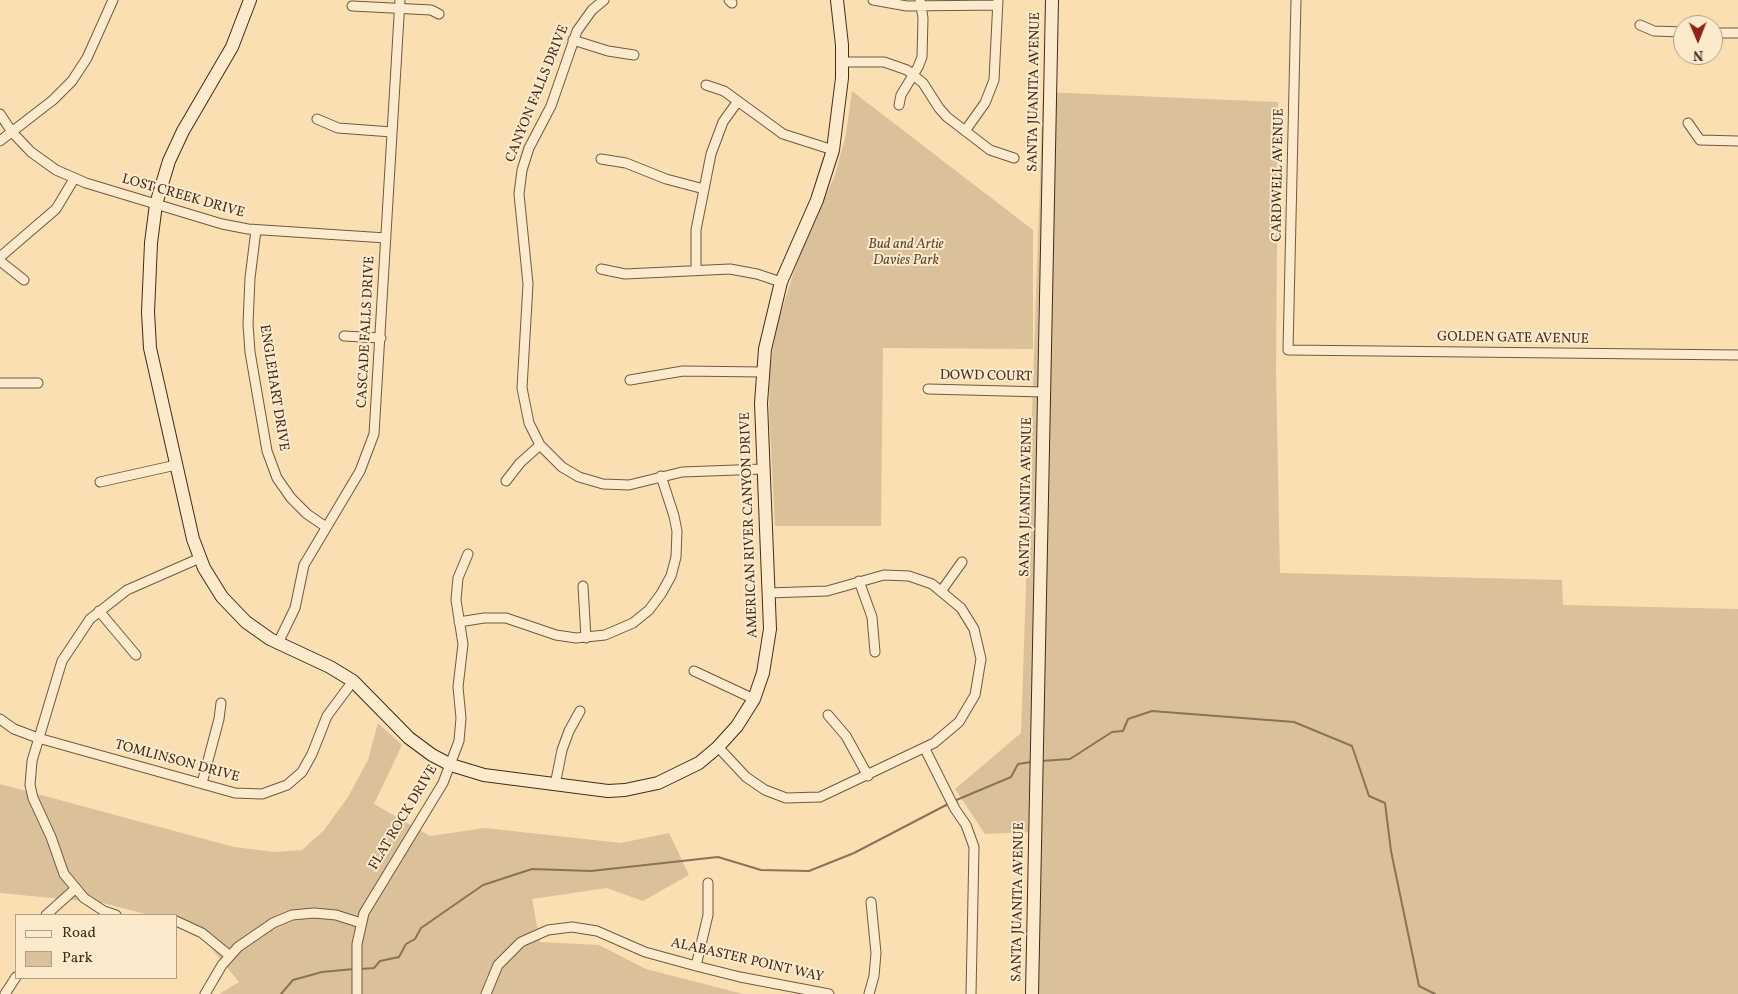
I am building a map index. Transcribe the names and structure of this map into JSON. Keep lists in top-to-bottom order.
{
  "streets": {
    "street": [
      "SANTA JUANITA AVENUE",
      "CANYON FALLS DRIVE",
      "CARDWELL AVENUE",
      "LOST CREEK DRIVE",
      "CASCADE FALLS DRIVE",
      "GOLDEN GATE AVENUE",
      "DOWD COURT",
      "ENGLEHART DRIVE",
      "AMERICAN RIVER CANYON DRIVE",
      "TOMLINSON DRIVE",
      "FLAT ROCK DRIVE",
      "ALABASTER POINT WAY"
    ]
  },
  "crossings": [
    ["SANTA JUANITA AVENUE", "DOWD COURT"],
    ["CANYON FALLS DRIVE", "AMERICAN RIVER CANYON DRIVE"],
    ["CARDWELL AVENUE", "GOLDEN GATE AVENUE"],
    ["LOST CREEK DRIVE", "CASCADE FALLS DRIVE"],
    ["LOST CREEK DRIVE", "ENGLEHART DRIVE"],
    ["LOST CREEK DRIVE", "AMERICAN RIVER CANYON DRIVE"],
    ["CASCADE FALLS DRIVE", "ENGLEHART DRIVE"],
    ["CASCADE FALLS DRIVE", "AMERICAN RIVER CANYON DRIVE"],
    ["AMERICAN RIVER CANYON DRIVE", "TOMLINSON DRIVE"],
    ["AMERICAN RIVER CANYON DRIVE", "FLAT ROCK DRIVE"]
  ],
  "parks": ["Bud and Artie Davies Park"],
  "legend": ["Road", "Park"],
  "north": "bottom"
}
